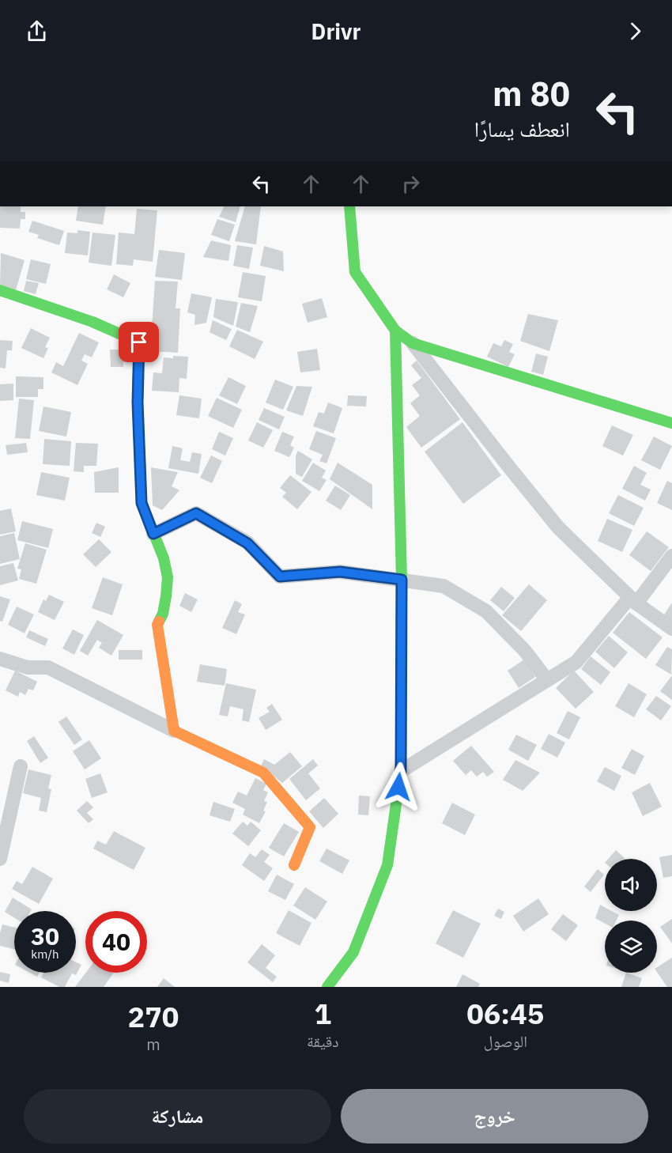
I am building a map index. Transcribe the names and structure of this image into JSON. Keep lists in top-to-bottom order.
{
  "page": {
    "header": "Drivr",
    "turn": ["80 m", "انعطف يسارًا"],
    "speed": "30 km/h",
    "limit": "40",
    "eta": [
      "06:45",
      "الوصول",
      "1",
      "دقيقة",
      "270",
      "m"
    ],
    "buttons": ["خروج", "مشاركة"]
  }
}
